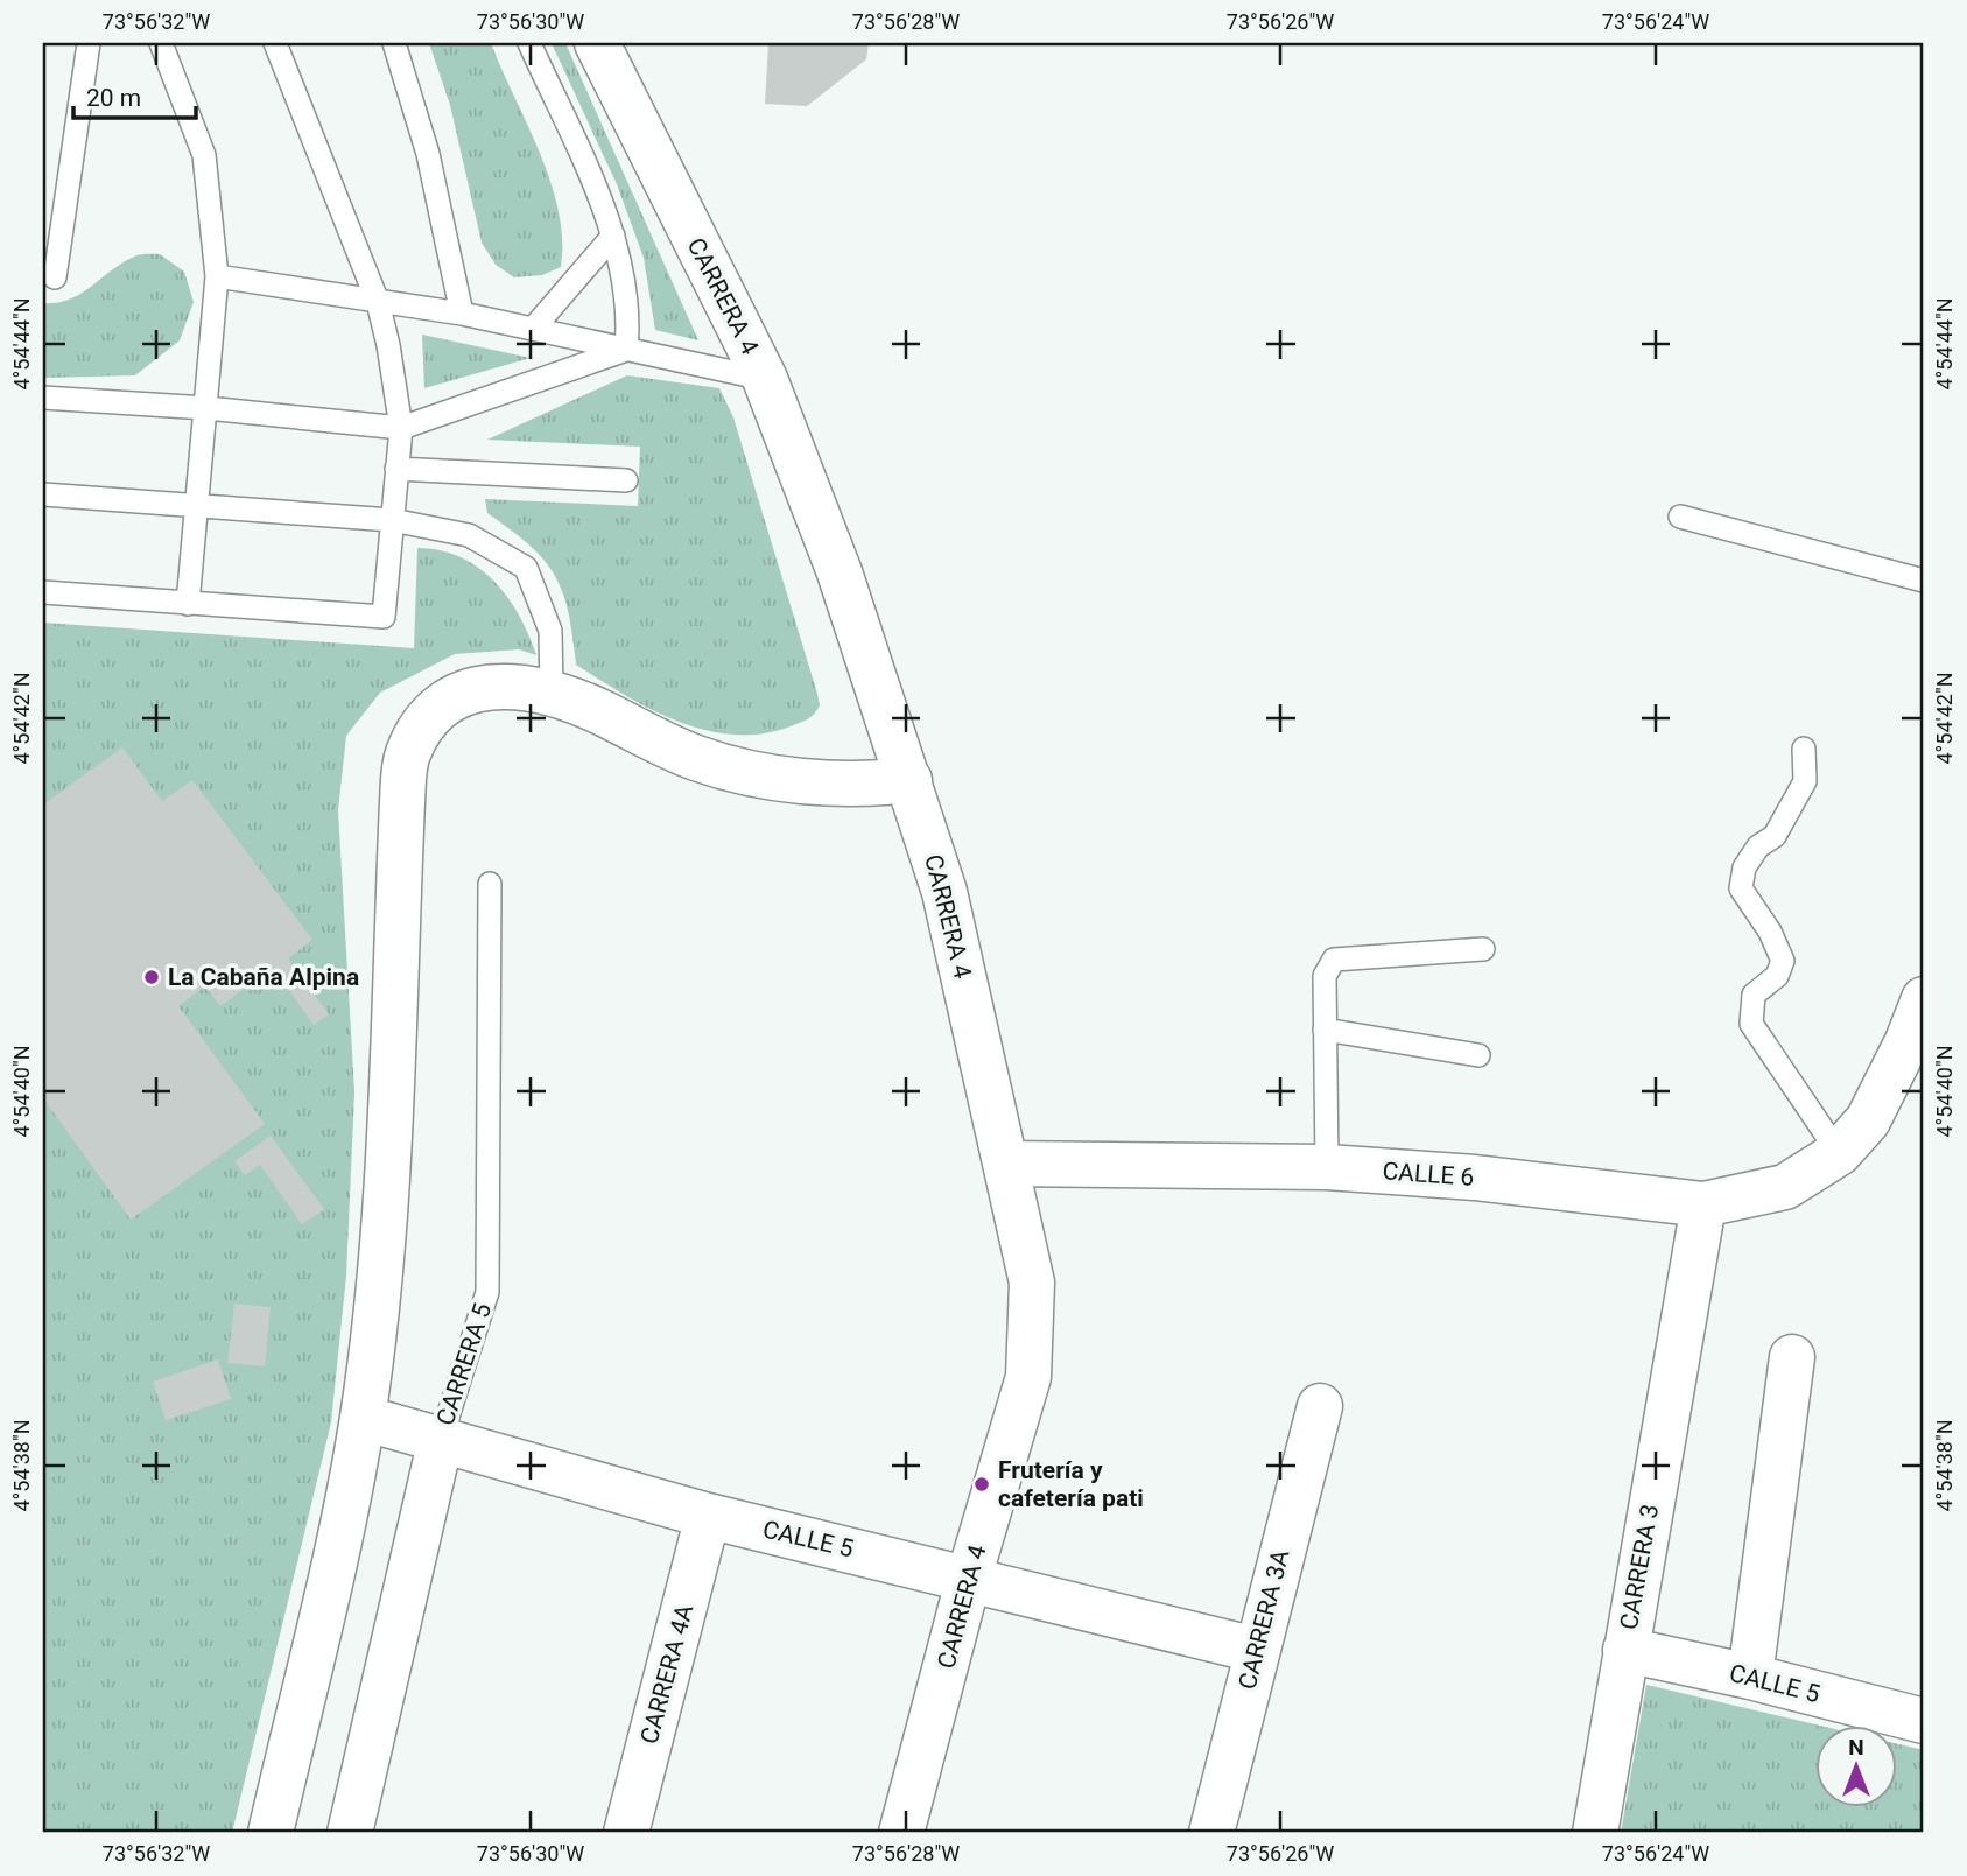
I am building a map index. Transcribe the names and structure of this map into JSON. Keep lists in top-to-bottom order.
{
  "streets": {
    "street": [
      "CARRERA 4",
      "CALLE 6",
      "CARRERA 5",
      "CALLE 5",
      "CARRERA 3",
      "CARRERA 3A",
      "CARRERA 4A"
    ]
  },
  "crossings": [
    ["CARRERA 4", "CALLE 6"],
    ["CARRERA 4", "CALLE 5"],
    ["CALLE 6", "CARRERA 3"],
    ["CARRERA 5", "CALLE 5"],
    ["CALLE 5", "CARRERA 3"],
    ["CALLE 5", "CARRERA 3A"],
    ["CALLE 5", "CARRERA 4A"]
  ],
  "places": ["La Cabaña Alpina", "Frutería y cafetería pati"],
  "scale_bar": "20 m",
  "north": "top",
  "coordinates": [
    "73°56'32\"W",
    "73°56'30\"W",
    "73°56'28\"W",
    "73°56'26\"W",
    "73°56'24\"W",
    "4°54'44\"N",
    "4°54'42\"N",
    "4°54'40\"N",
    "4°54'38\"N"
  ]
}
